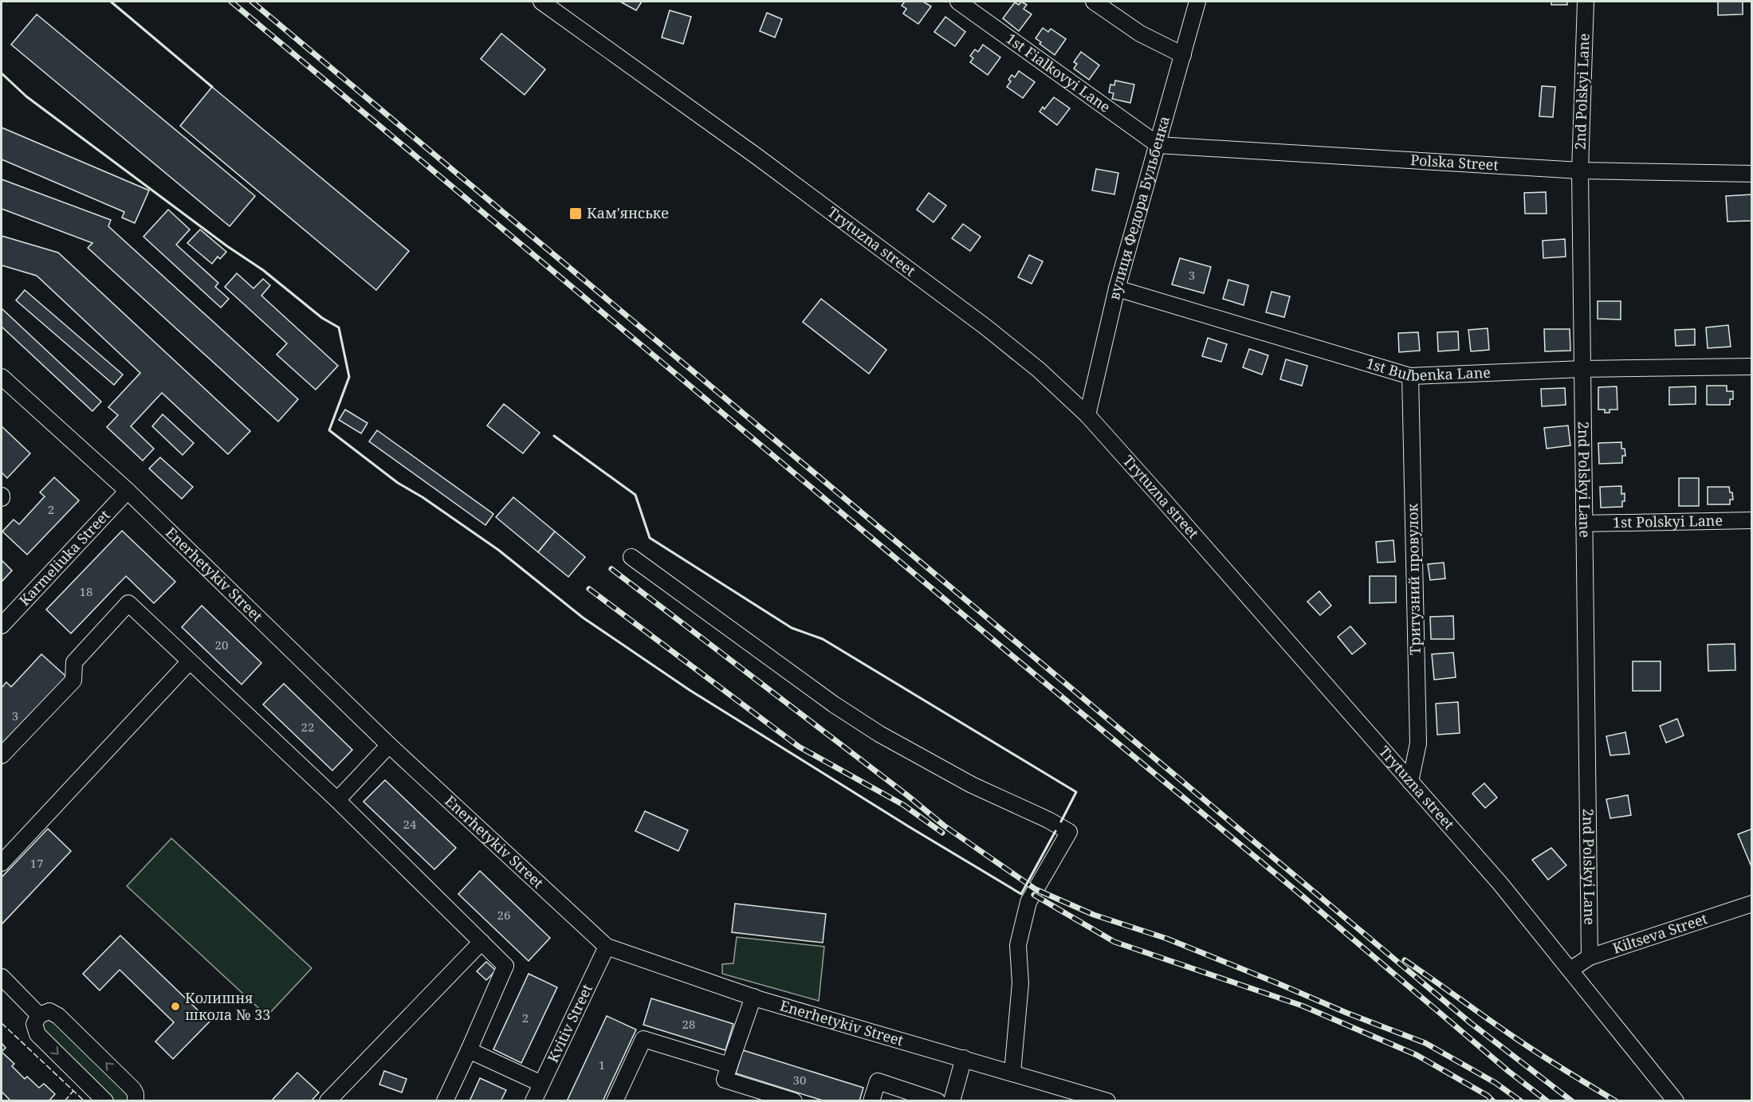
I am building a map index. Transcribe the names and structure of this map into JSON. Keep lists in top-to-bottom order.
{
  "streets": {
    "street": [
      "1st Fialkovyi Lane",
      "2nd Polskyi Lane",
      "Polska Street",
      "вулиця Федора Бульбенка",
      "Trytuzna street",
      "1st Bulbenka Lane",
      "1st Polskyi Lane",
      "Karmeliuka Street",
      "Enerhetykiv Street",
      "Тритузний провулок",
      "Kiltseva Street",
      "Kvitiv Street"
    ]
  },
  "crossings": [
    ["1st Fialkovyi Lane", "Polska Street"],
    ["1st Fialkovyi Lane", "вулиця Федора Бульбенка"],
    ["2nd Polskyi Lane", "Polska Street"],
    ["2nd Polskyi Lane", "1st Bulbenka Lane"],
    ["2nd Polskyi Lane", "1st Polskyi Lane"],
    ["2nd Polskyi Lane", "Kiltseva Street"],
    ["Polska Street", "вулиця Федора Бульбенка"],
    ["вулиця Федора Бульбенка", "Trytuzna street"],
    ["вулиця Федора Бульбенка", "1st Bulbenka Lane"],
    ["Trytuzna street", "Тритузний провулок"],
    ["Trytuzna street", "Kiltseva Street"],
    ["1st Bulbenka Lane", "Тритузний провулок"],
    ["Karmeliuka Street", "Enerhetykiv Street"],
    ["Enerhetykiv Street", "Kvitiv Street"]
  ],
  "places": {
    "transit": ["Кам'янське"],
    "other": ["Колишня школа № 33"]
  },
  "house_numbers": [
    "3",
    "2",
    "18",
    "20",
    "3",
    "22",
    "24",
    "17",
    "26",
    "2",
    "28",
    "1",
    "30"
  ]
}
